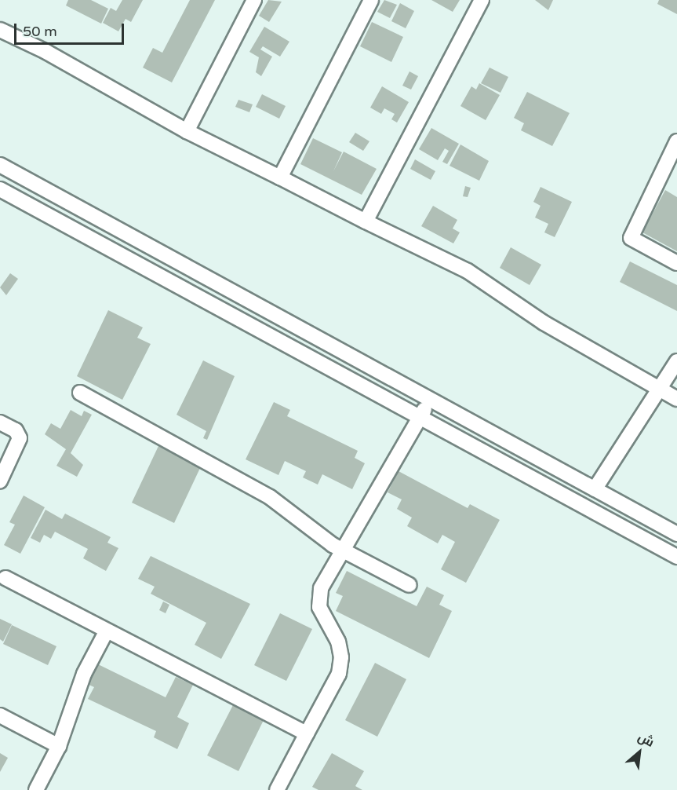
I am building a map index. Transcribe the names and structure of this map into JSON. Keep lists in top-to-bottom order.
{
  "scale_bar": "50 m",
  "north": "top right"
}
